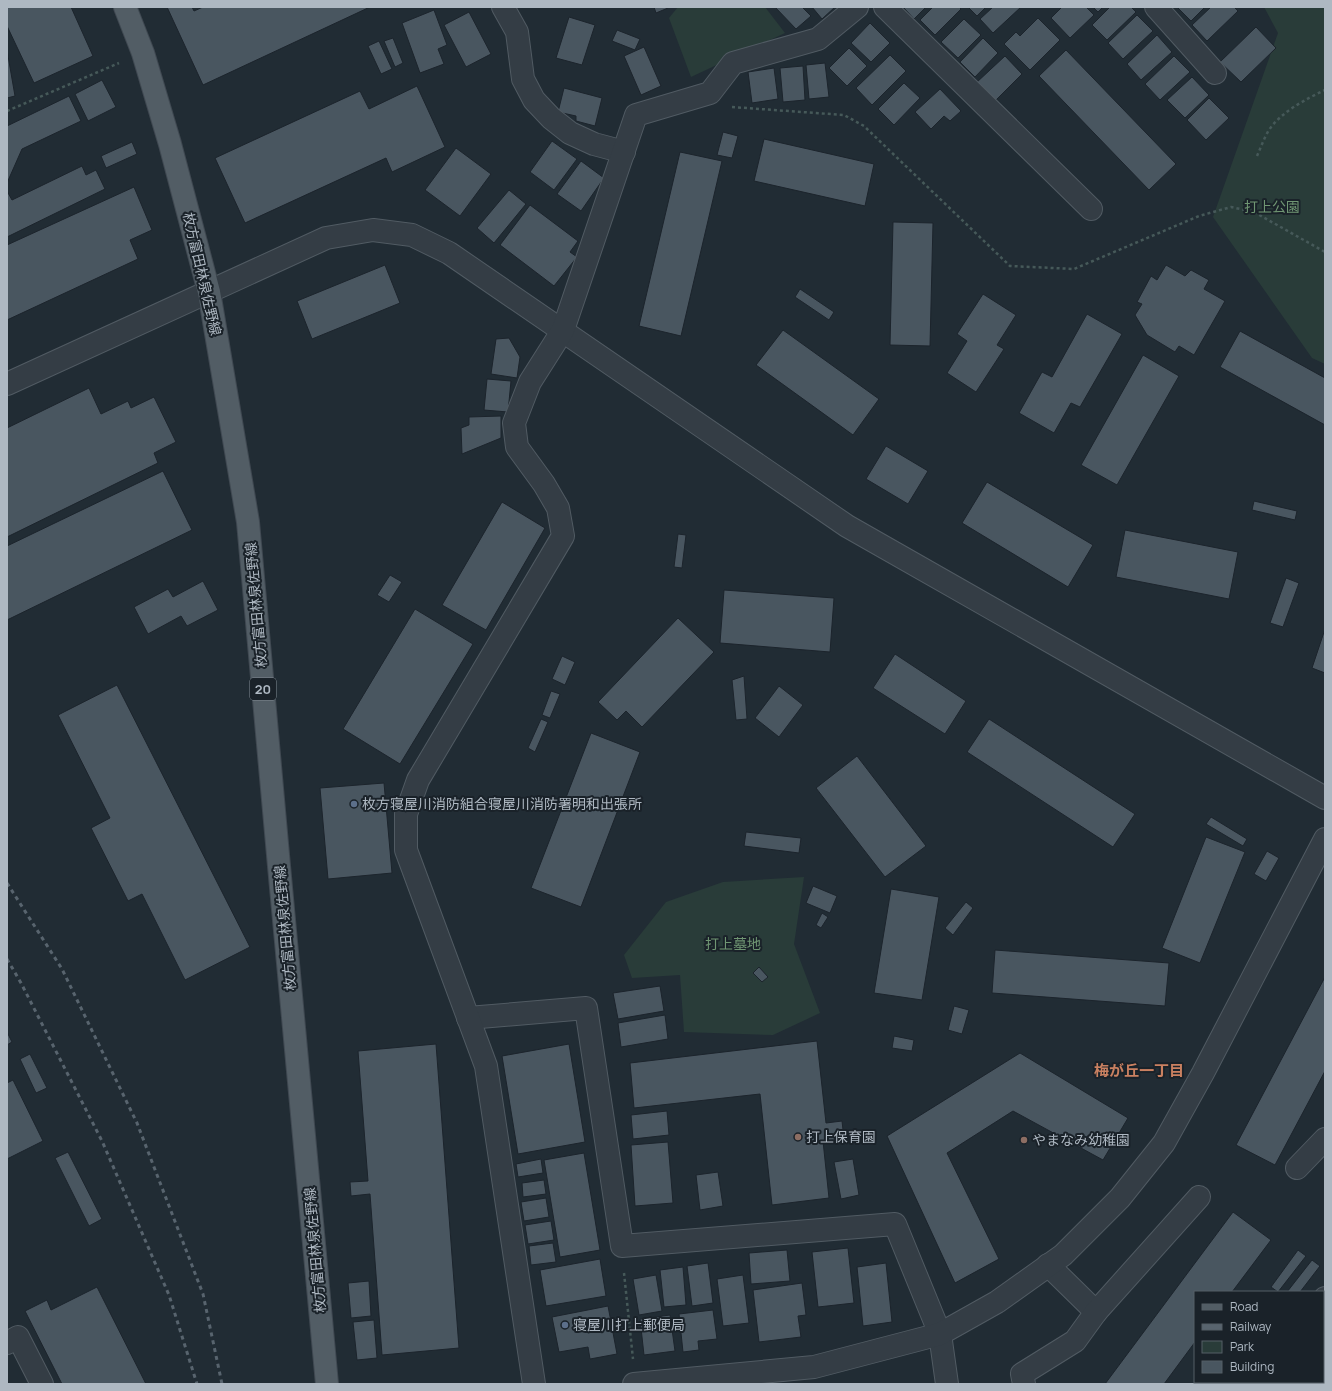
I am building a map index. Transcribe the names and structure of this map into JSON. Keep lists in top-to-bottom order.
{
  "streets": {
    "main road": ["枚方富田林泉佐野線", "20"]
  },
  "districts": ["梅が丘一丁目"],
  "parks": ["打上公園", "打上墓地"],
  "places": [
    "枚方寝屋川消防組合寝屋川消防署明和出張所",
    "打上保育園",
    "やまなみ幼稚園",
    "寝屋川打上郵便局"
  ],
  "legend": [
    "Road",
    "Railway",
    "Park",
    "Building"
  ]
}
